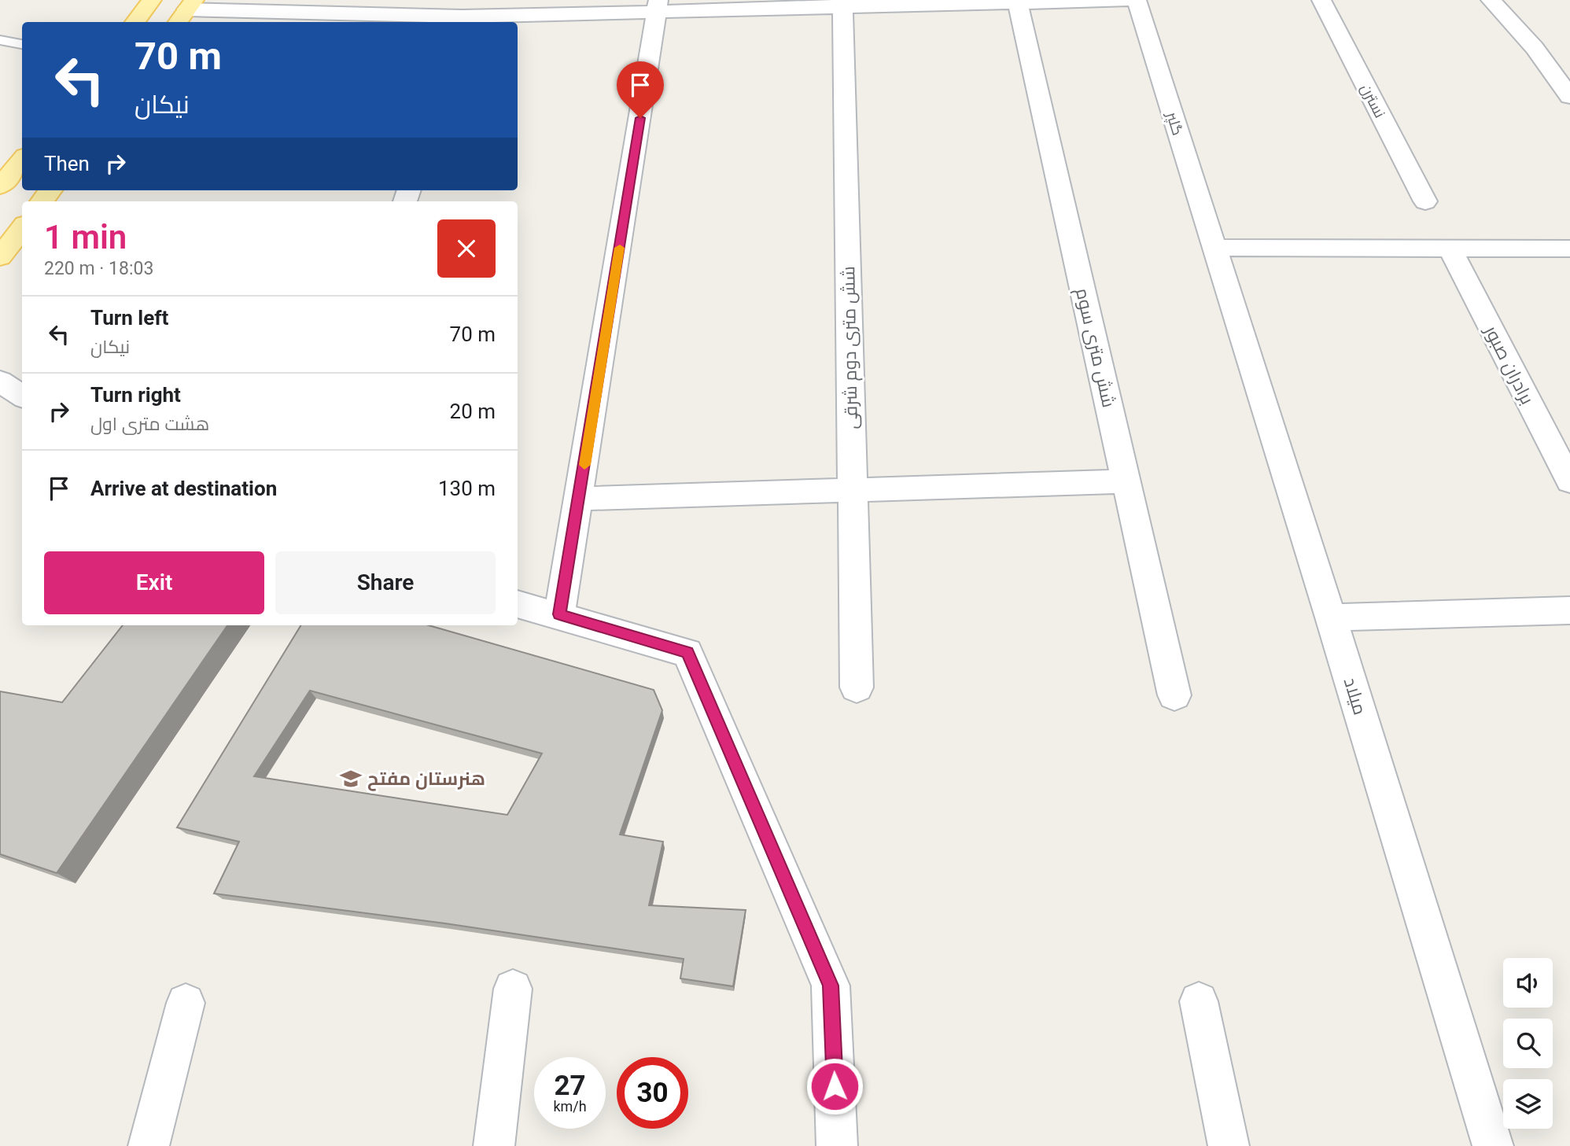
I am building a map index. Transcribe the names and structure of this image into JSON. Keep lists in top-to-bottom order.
{
  "streets": {
    "street": [
      "نسترن",
      "گلپر",
      "شش متری دوم شرقی",
      "شش متری سوم",
      "برادران صبور",
      "میلاد"
    ]
  },
  "crossings": [
    ["گلپر", "میلاد"]
  ],
  "places": {
    "school or university": ["هنرستان مفتح"]
  },
  "page": {
    "turn": ["70 m", "نیکان"],
    "then": "Then",
    "heading": ["1 min", "220 m · 18:03"],
    "list": [
      {
        "name": "Turn left",
        "note": "نیکان",
        "value": "70 m"
      },
      {
        "name": "Turn right",
        "note": "هشت متری اول",
        "value": "20 m"
      },
      {
        "name": "Arrive at destination",
        "value": "130 m"
      }
    ],
    "buttons": ["Exit", "Share"],
    "speed": "27 km/h",
    "limit": "30"
  }
}
